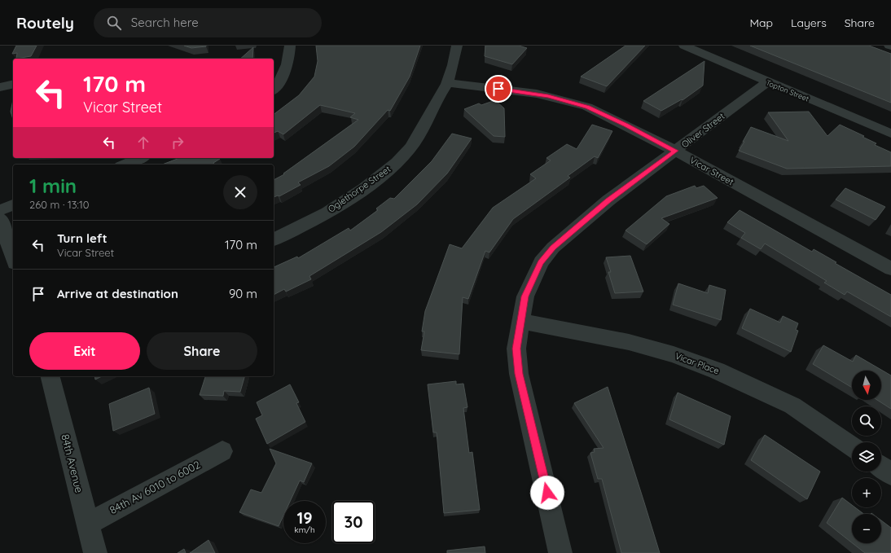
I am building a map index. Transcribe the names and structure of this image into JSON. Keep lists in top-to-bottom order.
{
  "streets": {
    "street": [
      "Topton Street",
      "Oliver Street",
      "Vicar Street",
      "Oglethorpe Street",
      "Vicar Place",
      "84th Avenue",
      "84th Av 6010 to 6002"
    ]
  },
  "crossings": [
    ["Topton Street", "Oliver Street"],
    ["Oliver Street", "Vicar Street"],
    ["Oliver Street", "Vicar Place"],
    ["Vicar Street", "Oglethorpe Street"],
    ["84th Avenue", "84th Av 6010 to 6002"]
  ],
  "north": "bottom",
  "page": {
    "header": "Routely",
    "search": "Search here",
    "nav": ["Map", "Layers", "Share"],
    "turn": ["170 m", "Vicar Street"],
    "heading": ["1 min", "260 m · 13:10"],
    "list": [
      {
        "name": "Turn left",
        "note": "Vicar Street",
        "value": "170 m"
      },
      {
        "name": "Arrive at destination",
        "value": "90 m"
      }
    ],
    "buttons": ["Exit", "Share"],
    "map_buttons": ["+", "−"],
    "speed": "19 km/h",
    "limit": "30"
  }
}
